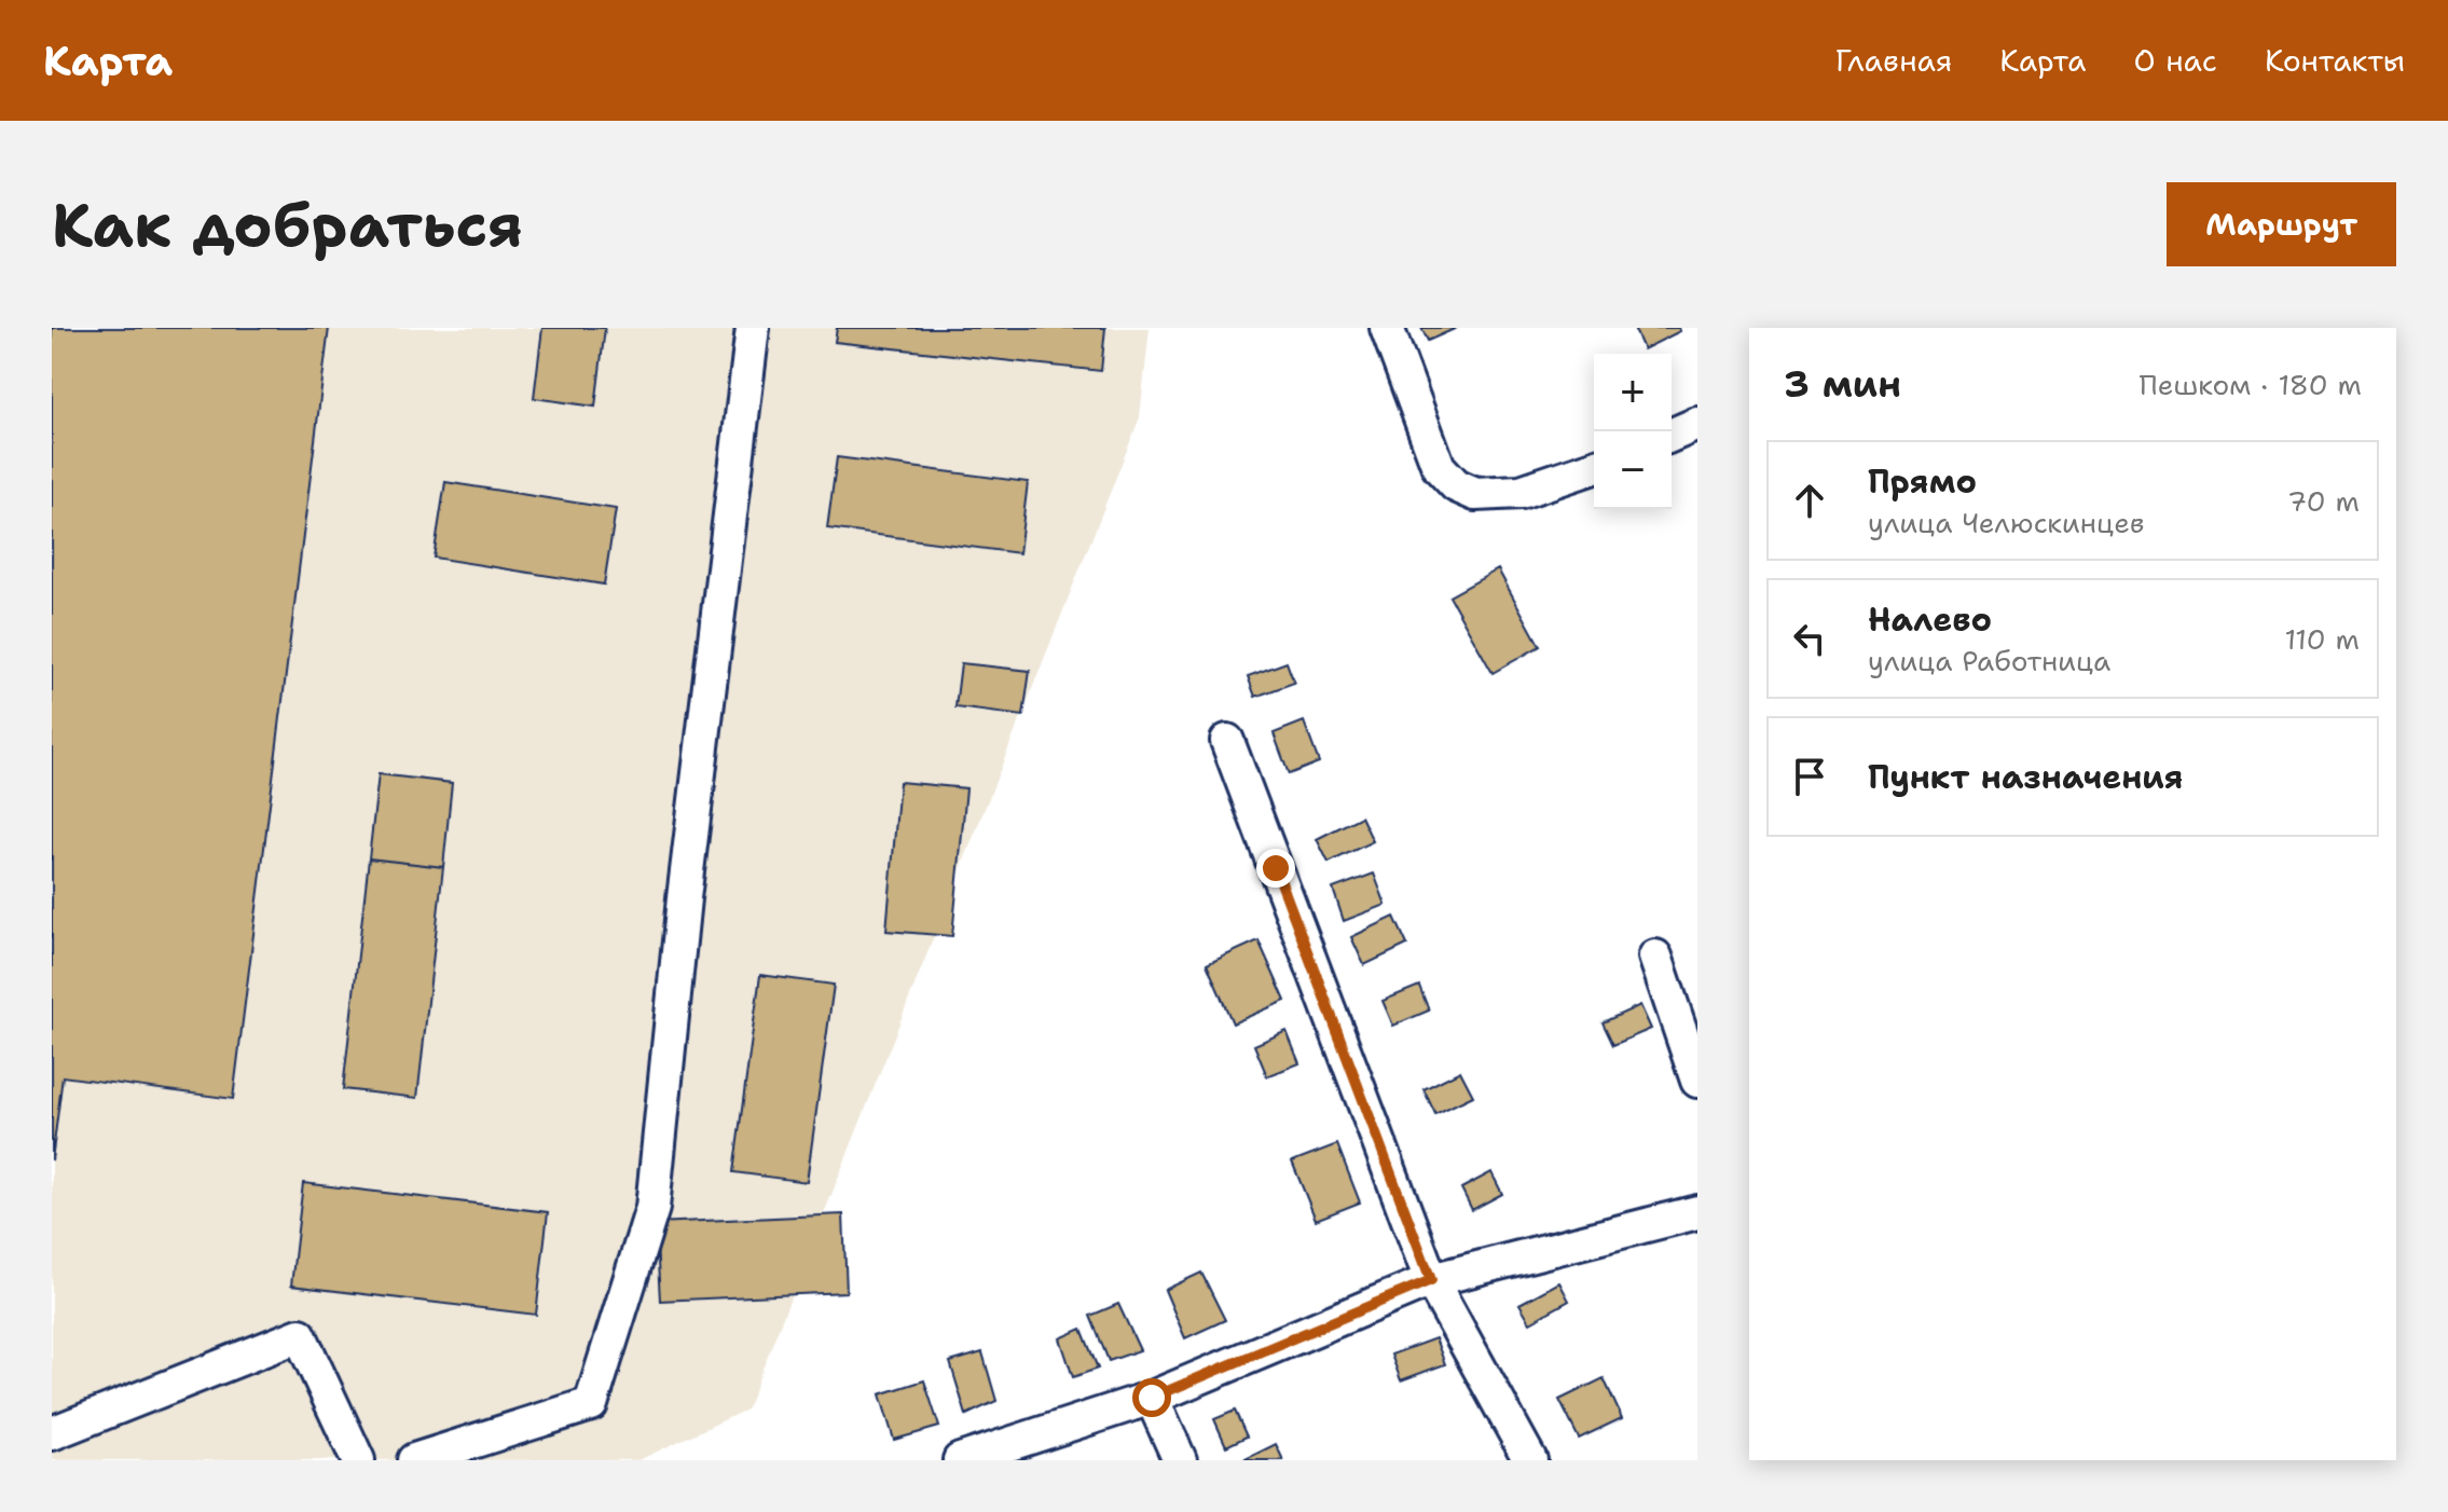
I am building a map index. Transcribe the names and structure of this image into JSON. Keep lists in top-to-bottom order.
{
  "page": {
    "header": "Карта",
    "nav": [
      "Главная",
      "Карта",
      "О нас",
      "Контакты"
    ],
    "buttons": "Маршрут",
    "title": "Как добраться",
    "heading": ["3 мин", "Пешком · 180 m"],
    "map_buttons": ["+", "−"],
    "list": [
      ["Прямо", "улица Челюскинцев", "70 m"],
      ["Налево", "улица Работница", "110 m"],
      "Пункт назначения"
    ]
  }
}
